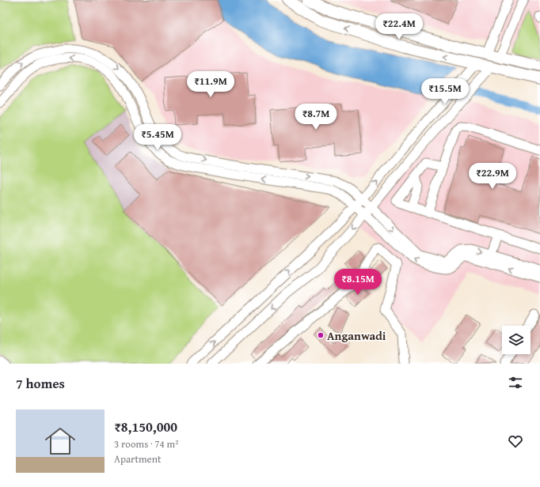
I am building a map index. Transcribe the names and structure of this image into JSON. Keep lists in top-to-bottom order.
{
  "places": ["Anganwadi"],
  "page": {
    "price": [
      "₹22.4M",
      "₹11.9M",
      "₹15.5M",
      "₹8.7M",
      "₹5.45M",
      "₹22.9M",
      "₹8.15M"
    ],
    "heading": "7 homes",
    "list": [
      {
        "name": "₹8,150,000",
        "note": "3 rooms · 74 m² · Apartment"
      }
    ]
  }
}
